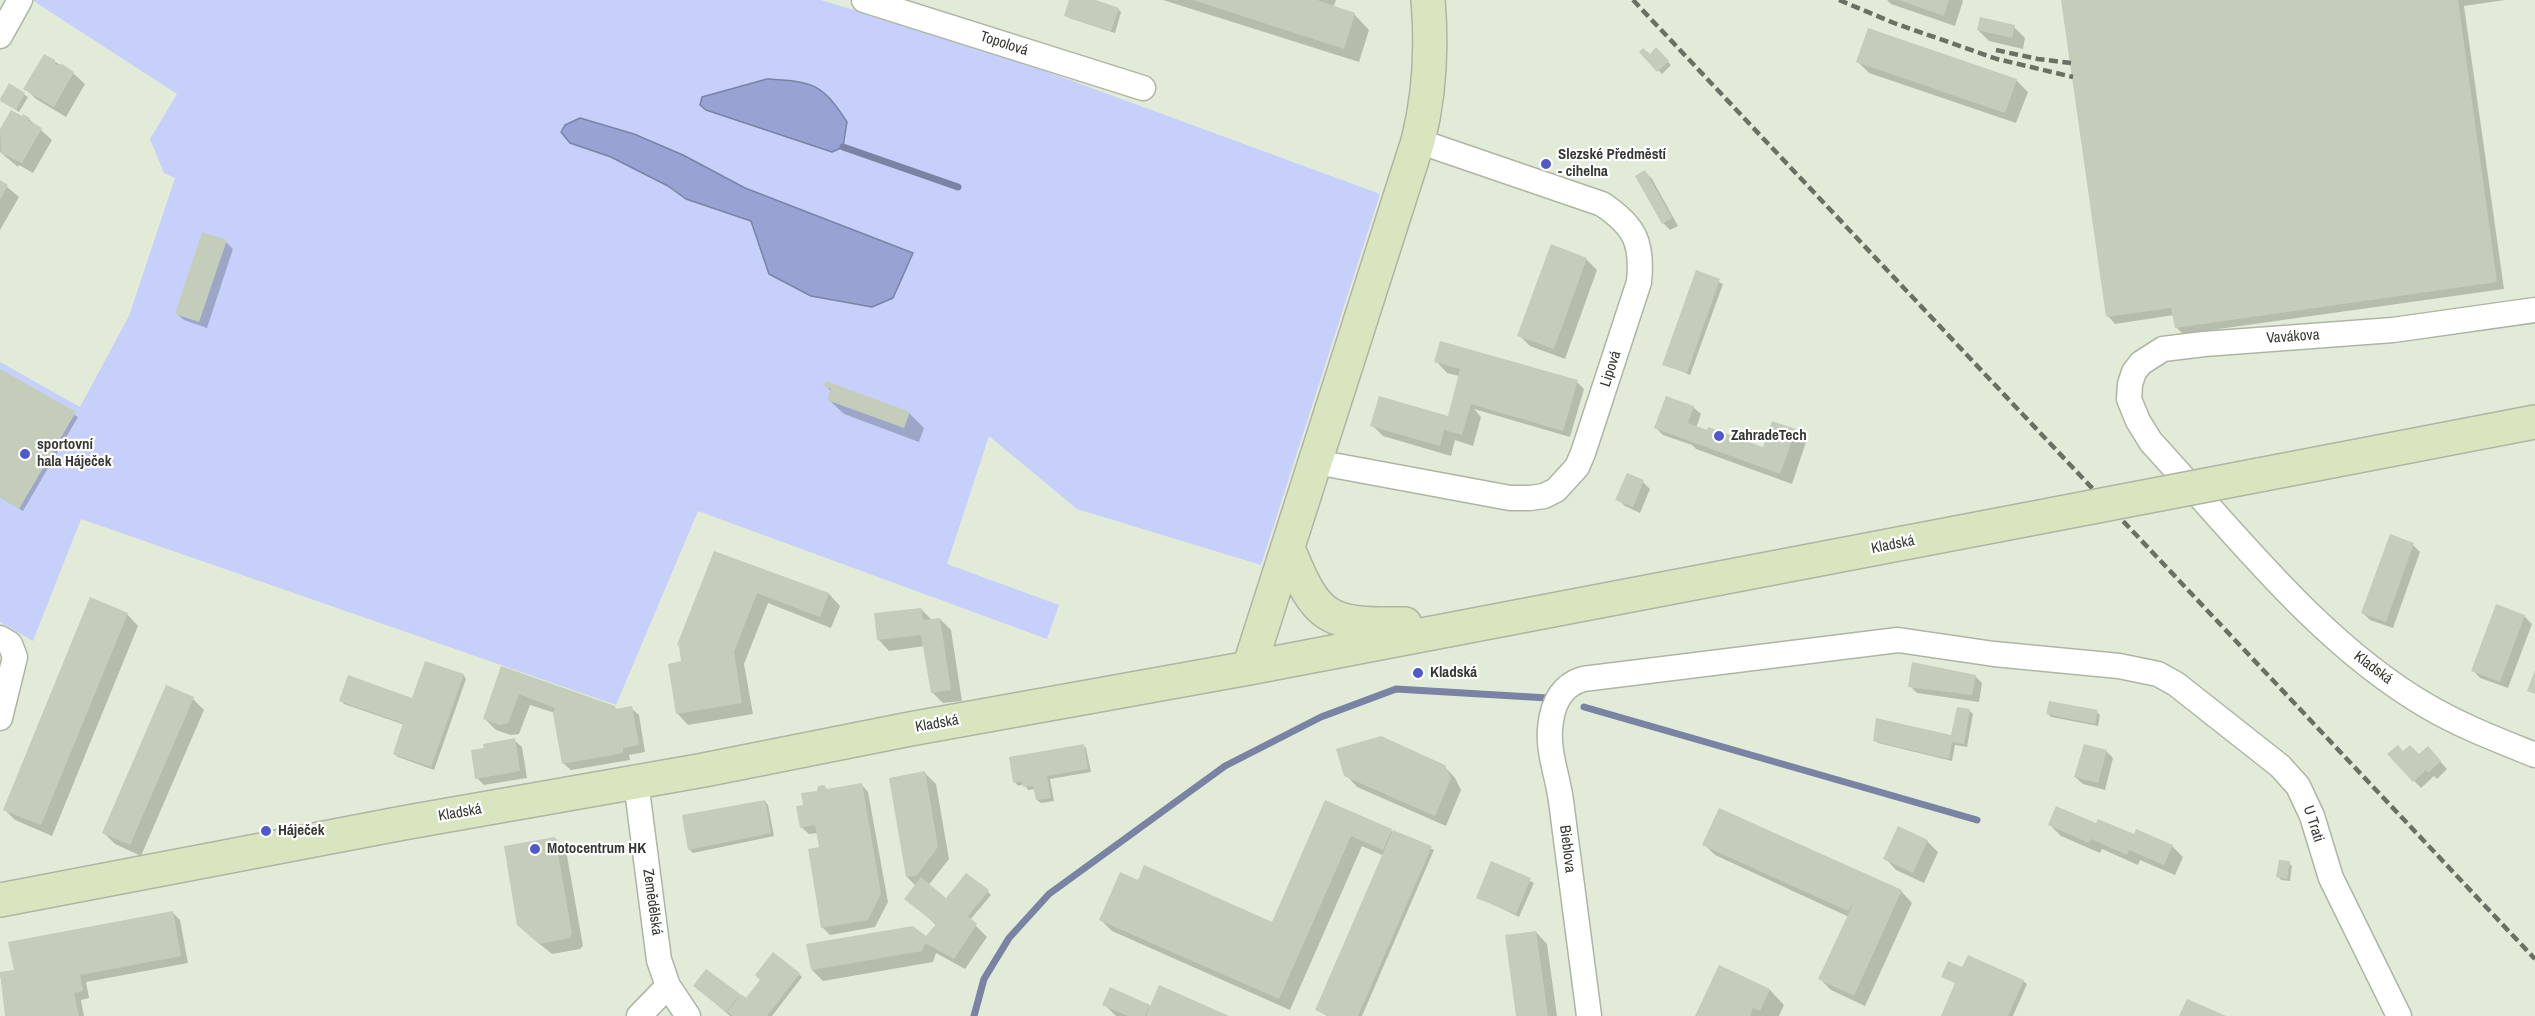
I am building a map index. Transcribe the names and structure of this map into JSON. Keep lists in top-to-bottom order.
{
  "streets": {
    "main road": ["Kladská"],
    "street": [
      "Topolová",
      "Vavákova",
      "Lipová",
      "U Trati",
      "Bieblova",
      "Zemědělská"
    ]
  },
  "crossings": [
    ["Vavákova", "Kladská"],
    ["Kladská", "Zemědělská"],
    ["U Trati", "Bieblova"]
  ],
  "places": [
    "Slezské Předměstí - cihelna",
    "ZahradeTech",
    "sportovní hala Háječek",
    "Kladská",
    "Háječek",
    "Motocentrum HK"
  ]
}
